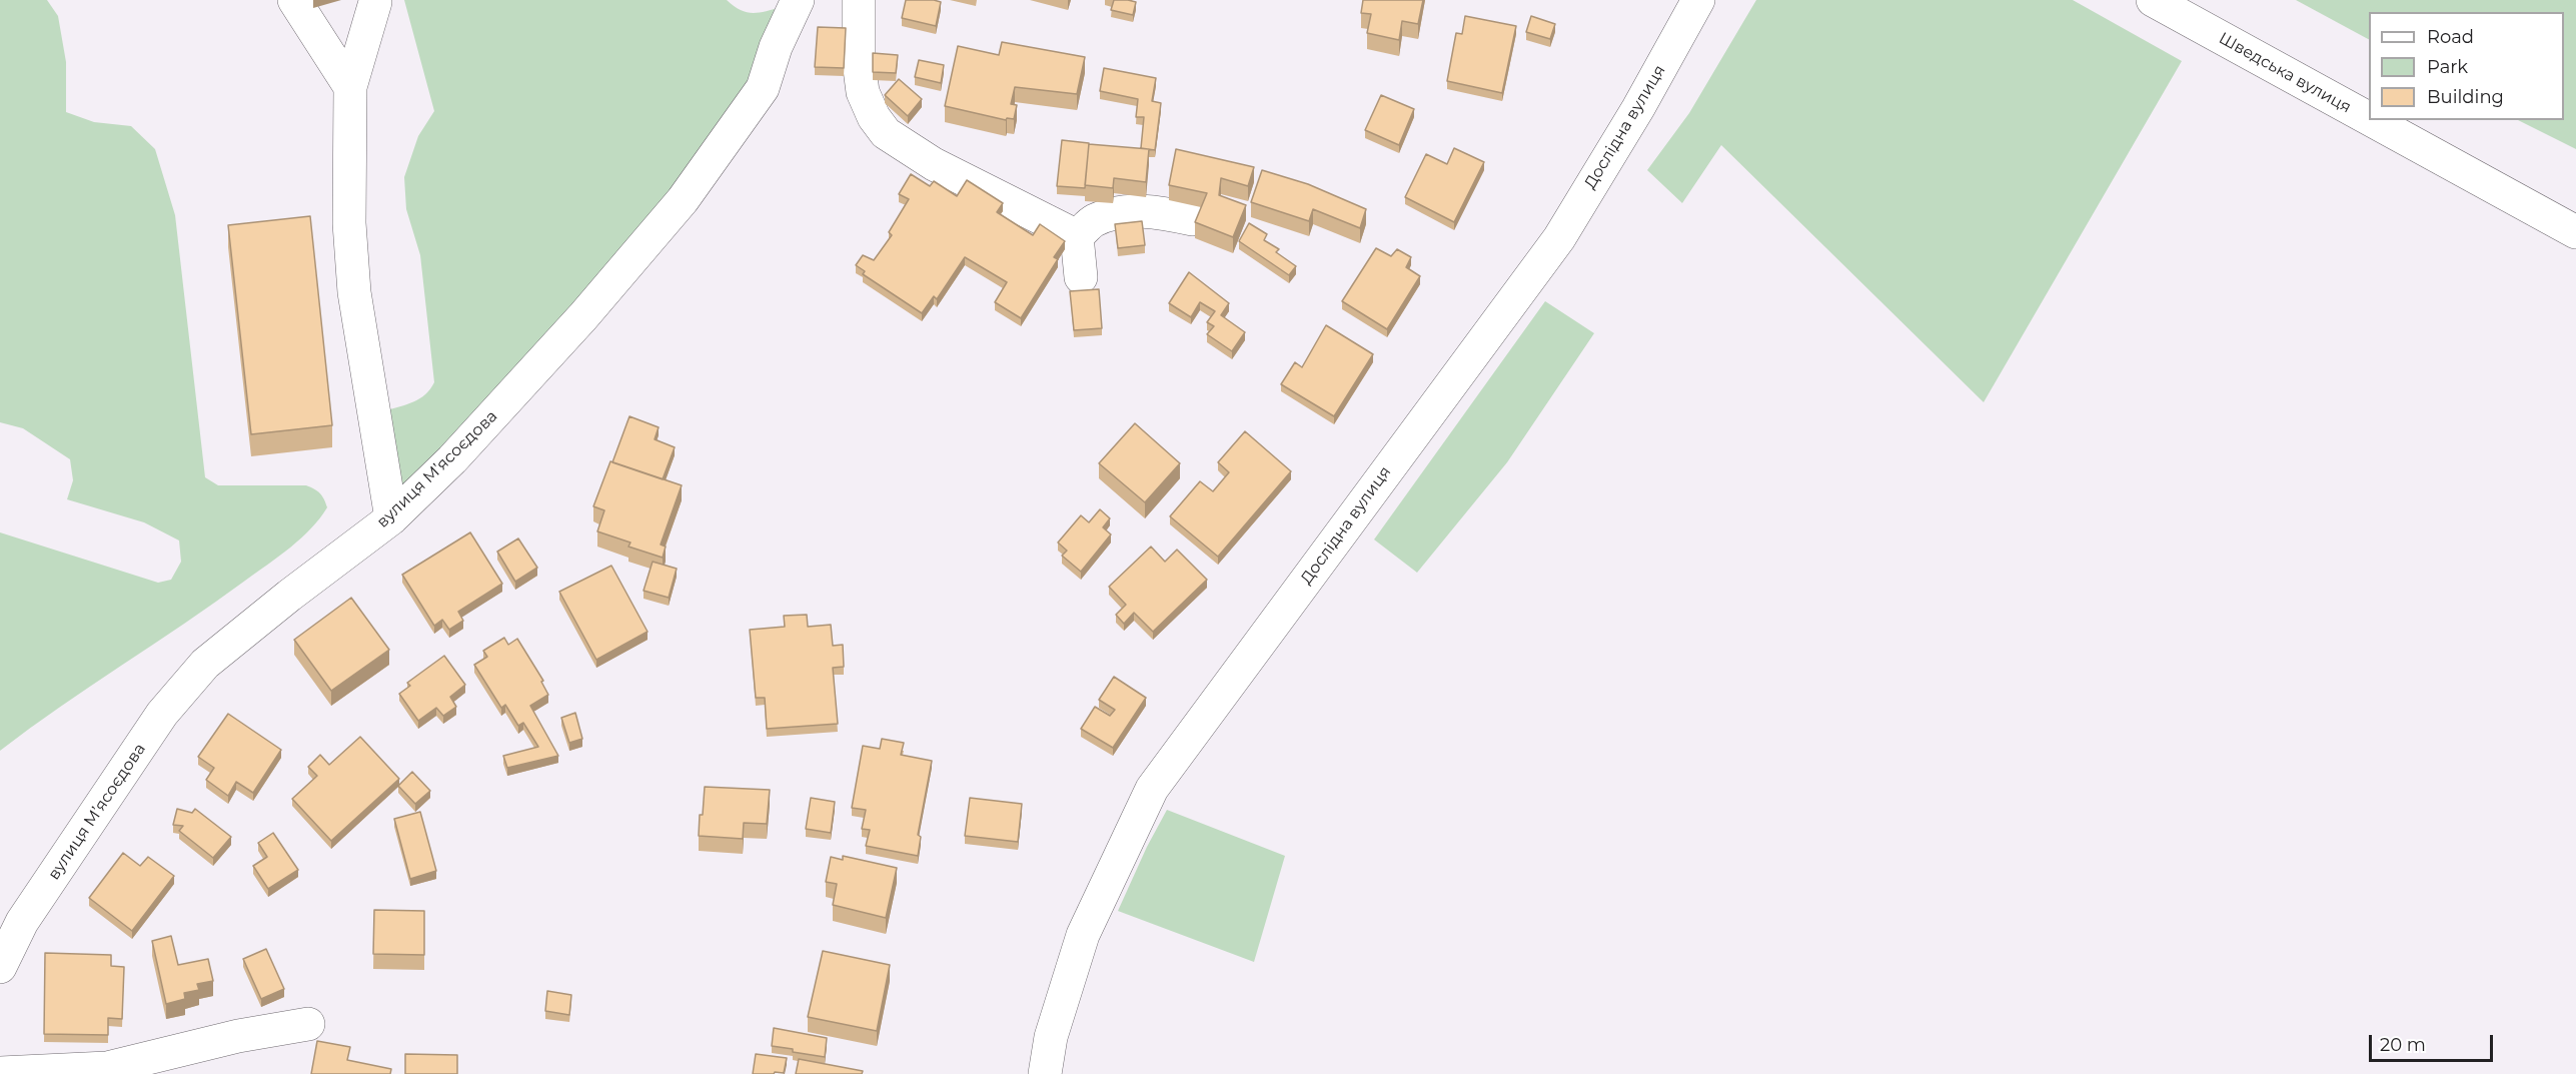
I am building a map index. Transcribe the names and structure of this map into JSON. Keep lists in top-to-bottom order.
{
  "streets": {
    "street": ["Шведська вулиця", "Дослідна вулиця", "вулиця Мʼясоєдова"]
  },
  "legend": ["Road", "Park", "Building"],
  "scale_bar": "20 m"
}
